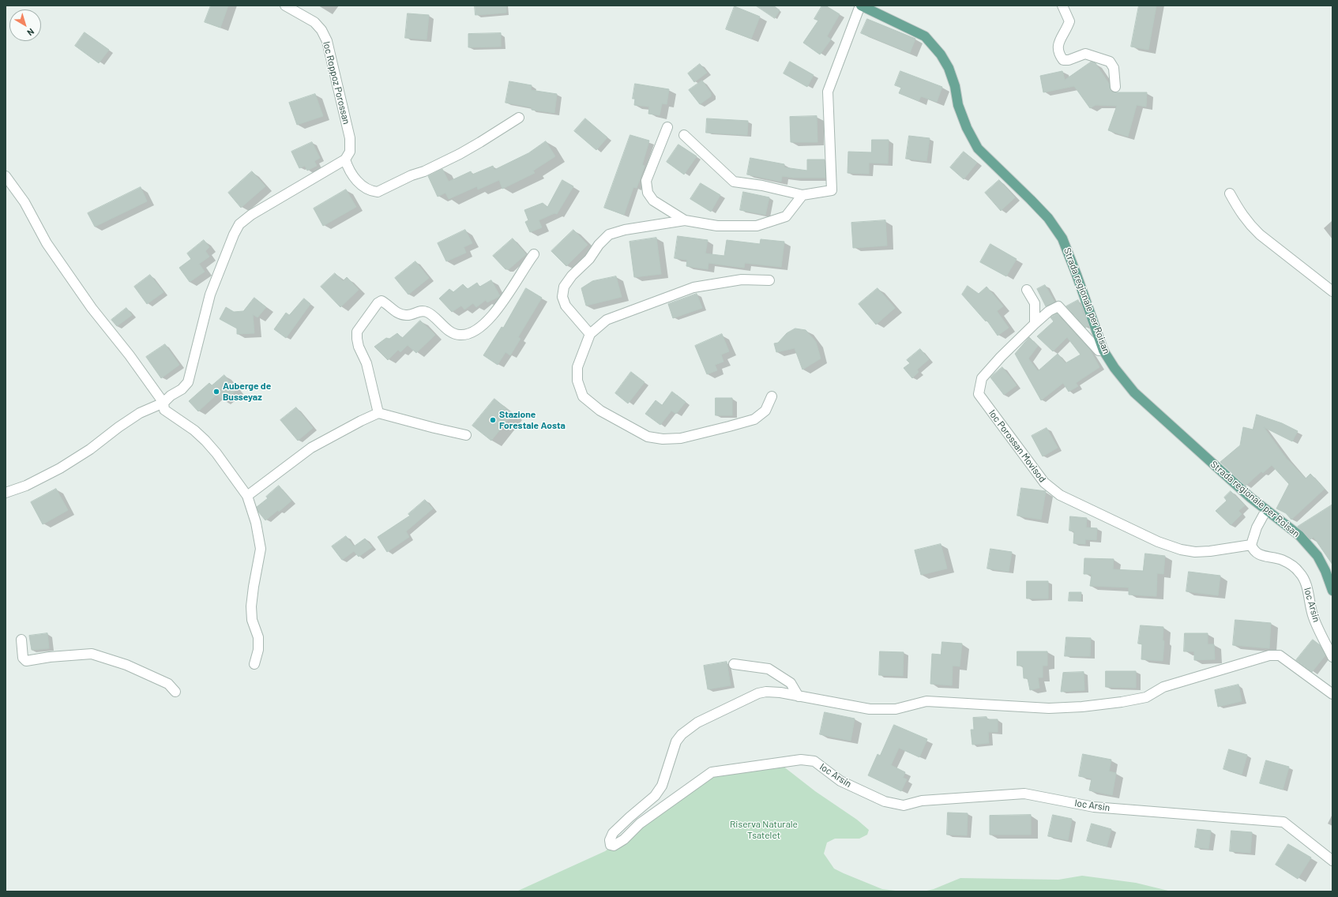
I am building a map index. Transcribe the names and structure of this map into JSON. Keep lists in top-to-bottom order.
{
  "streets": {
    "main road": ["Strada regionale per Roisan"],
    "street": ["loc Roppoz Porossan", "loc Porossan Movisod", "loc Arsin"]
  },
  "crossings": [
    ["Strada regionale per Roisan", "loc Porossan Movisod"],
    ["loc Porossan Movisod", "loc Arsin"]
  ],
  "parks": ["Riserva Naturale Tsatelet"],
  "places": ["Auberge de Busseyaz", "Stazione Forestale Aosta"],
  "north": "bottom right"
}
